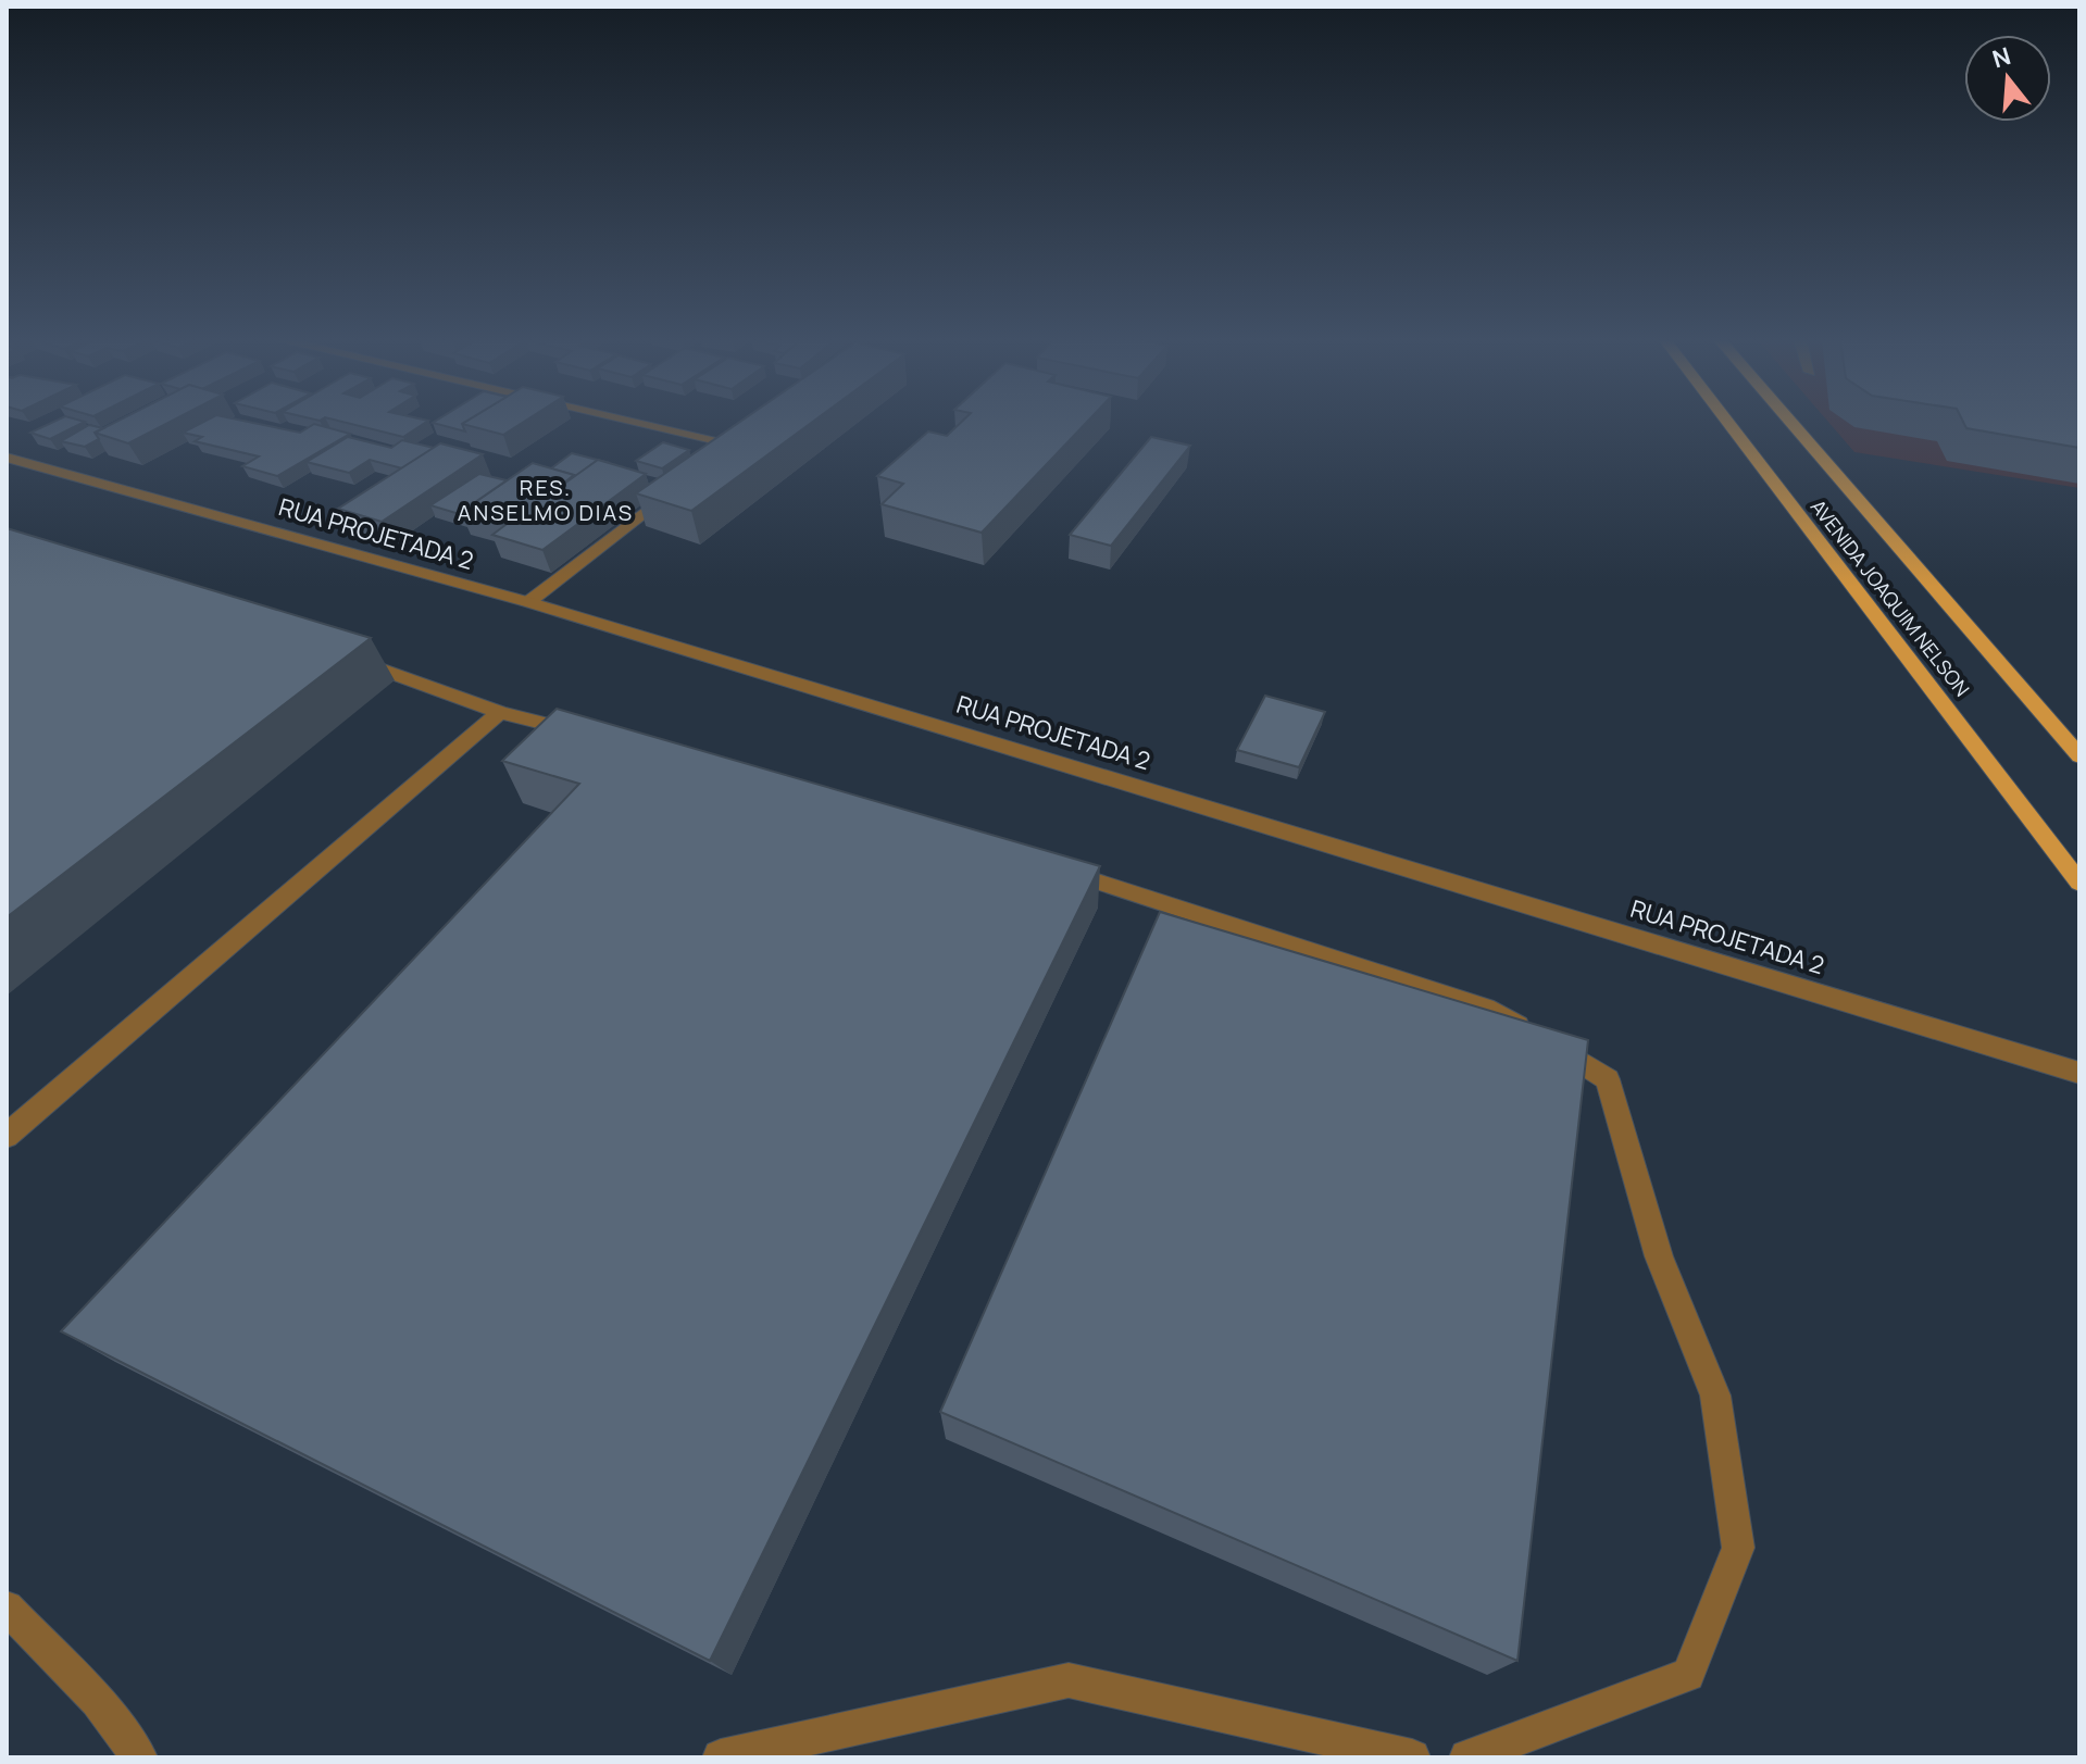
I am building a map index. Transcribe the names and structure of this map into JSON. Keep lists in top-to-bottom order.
{
  "streets": {
    "main road": ["AVENIDA JOAQUIM NELSON"],
    "street": ["RUA PROJETADA 2"]
  },
  "districts": ["RES. ANSELMO DIAS"],
  "north": "top"
}
